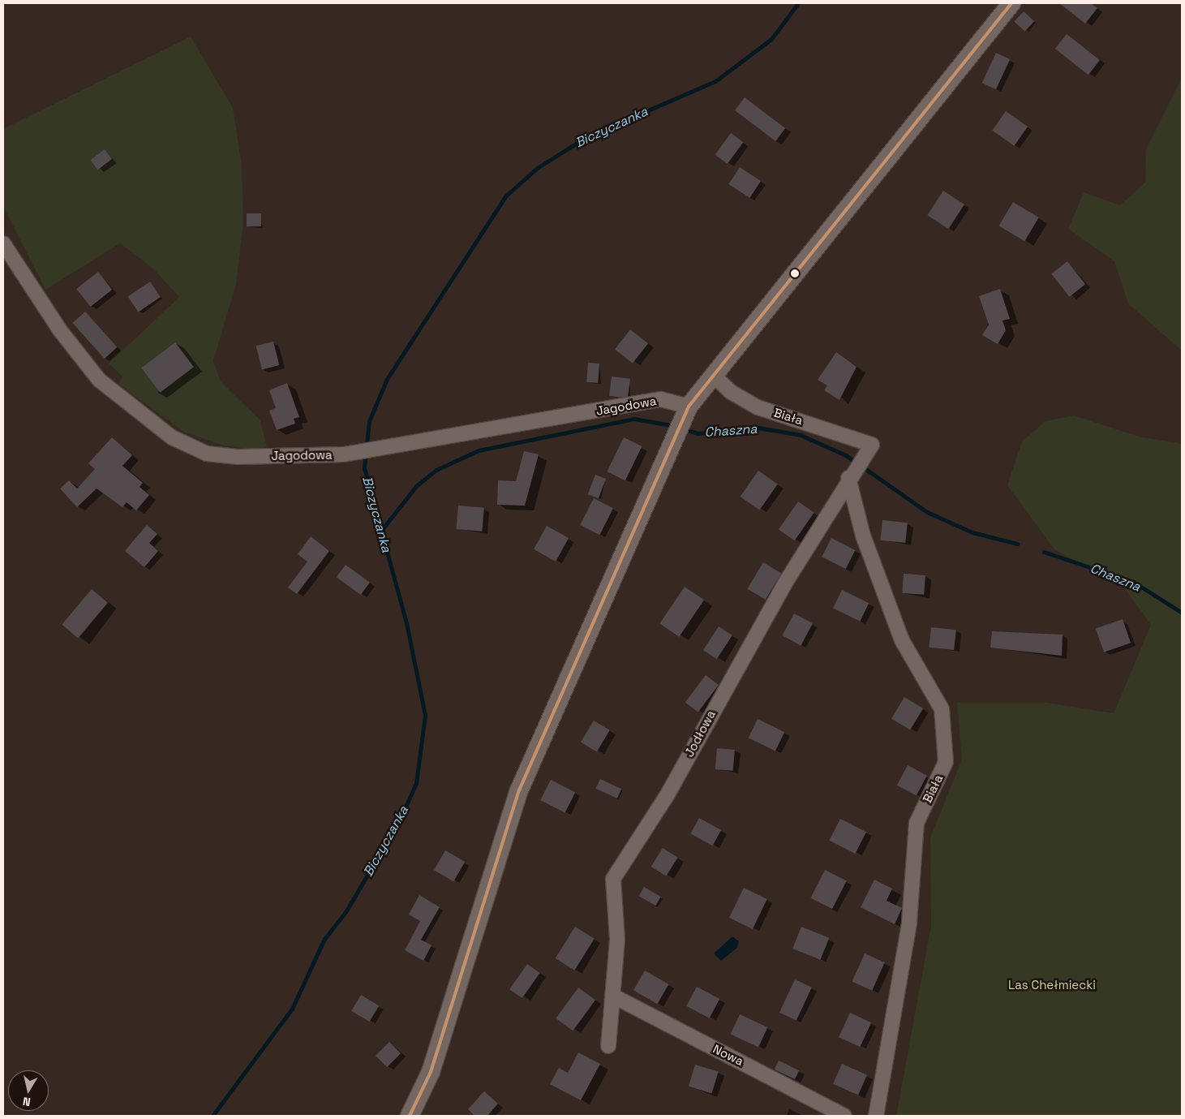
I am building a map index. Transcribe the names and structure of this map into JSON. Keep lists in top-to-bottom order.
{
  "streets": {
    "street": [
      "Jagodowa",
      "Biała",
      "Jodłowa",
      "Nowa"
    ]
  },
  "crossings": [
    ["Biała", "Jodłowa"],
    ["Jodłowa", "Nowa"]
  ],
  "water": ["Biczyczanka", "Chaszna"],
  "parks": ["Las Chełmiecki"],
  "north": "bottom"
}
